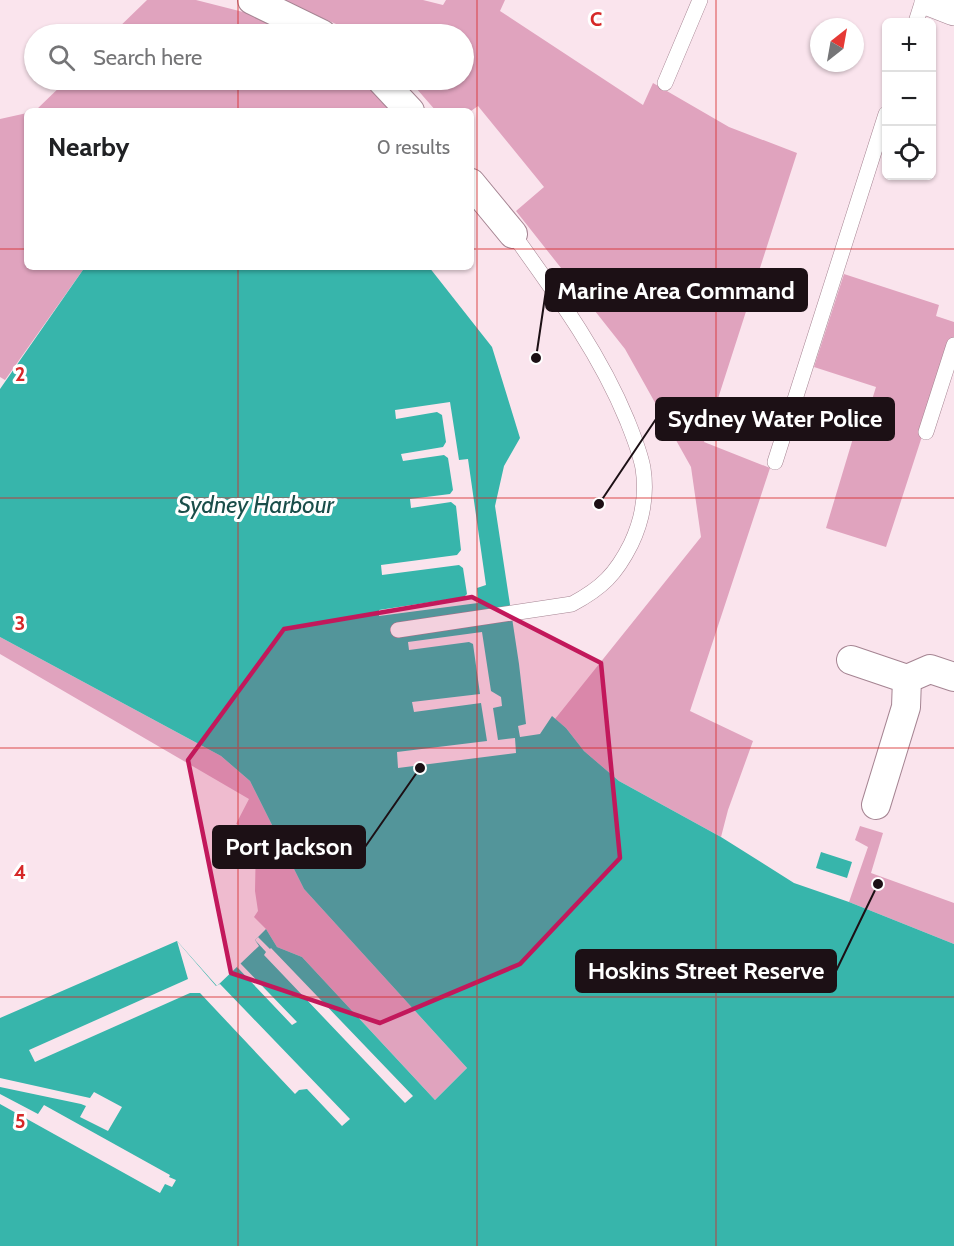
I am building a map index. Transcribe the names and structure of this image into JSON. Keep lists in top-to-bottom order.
{
  "water": ["Sydney Harbour"],
  "places": [
    "Marine Area Command",
    "Sydney Water Police",
    "Port Jackson",
    "Hoskins Street Reserve"
  ],
  "north": "top right",
  "page": {
    "map_buttons": ["+", "−"],
    "search": "Search here",
    "heading": ["Nearby", "0 results"]
  },
  "grid": {
    "columns": ["C"],
    "rows": [
      "2",
      "3",
      "4",
      "5"
    ]
  }
}
